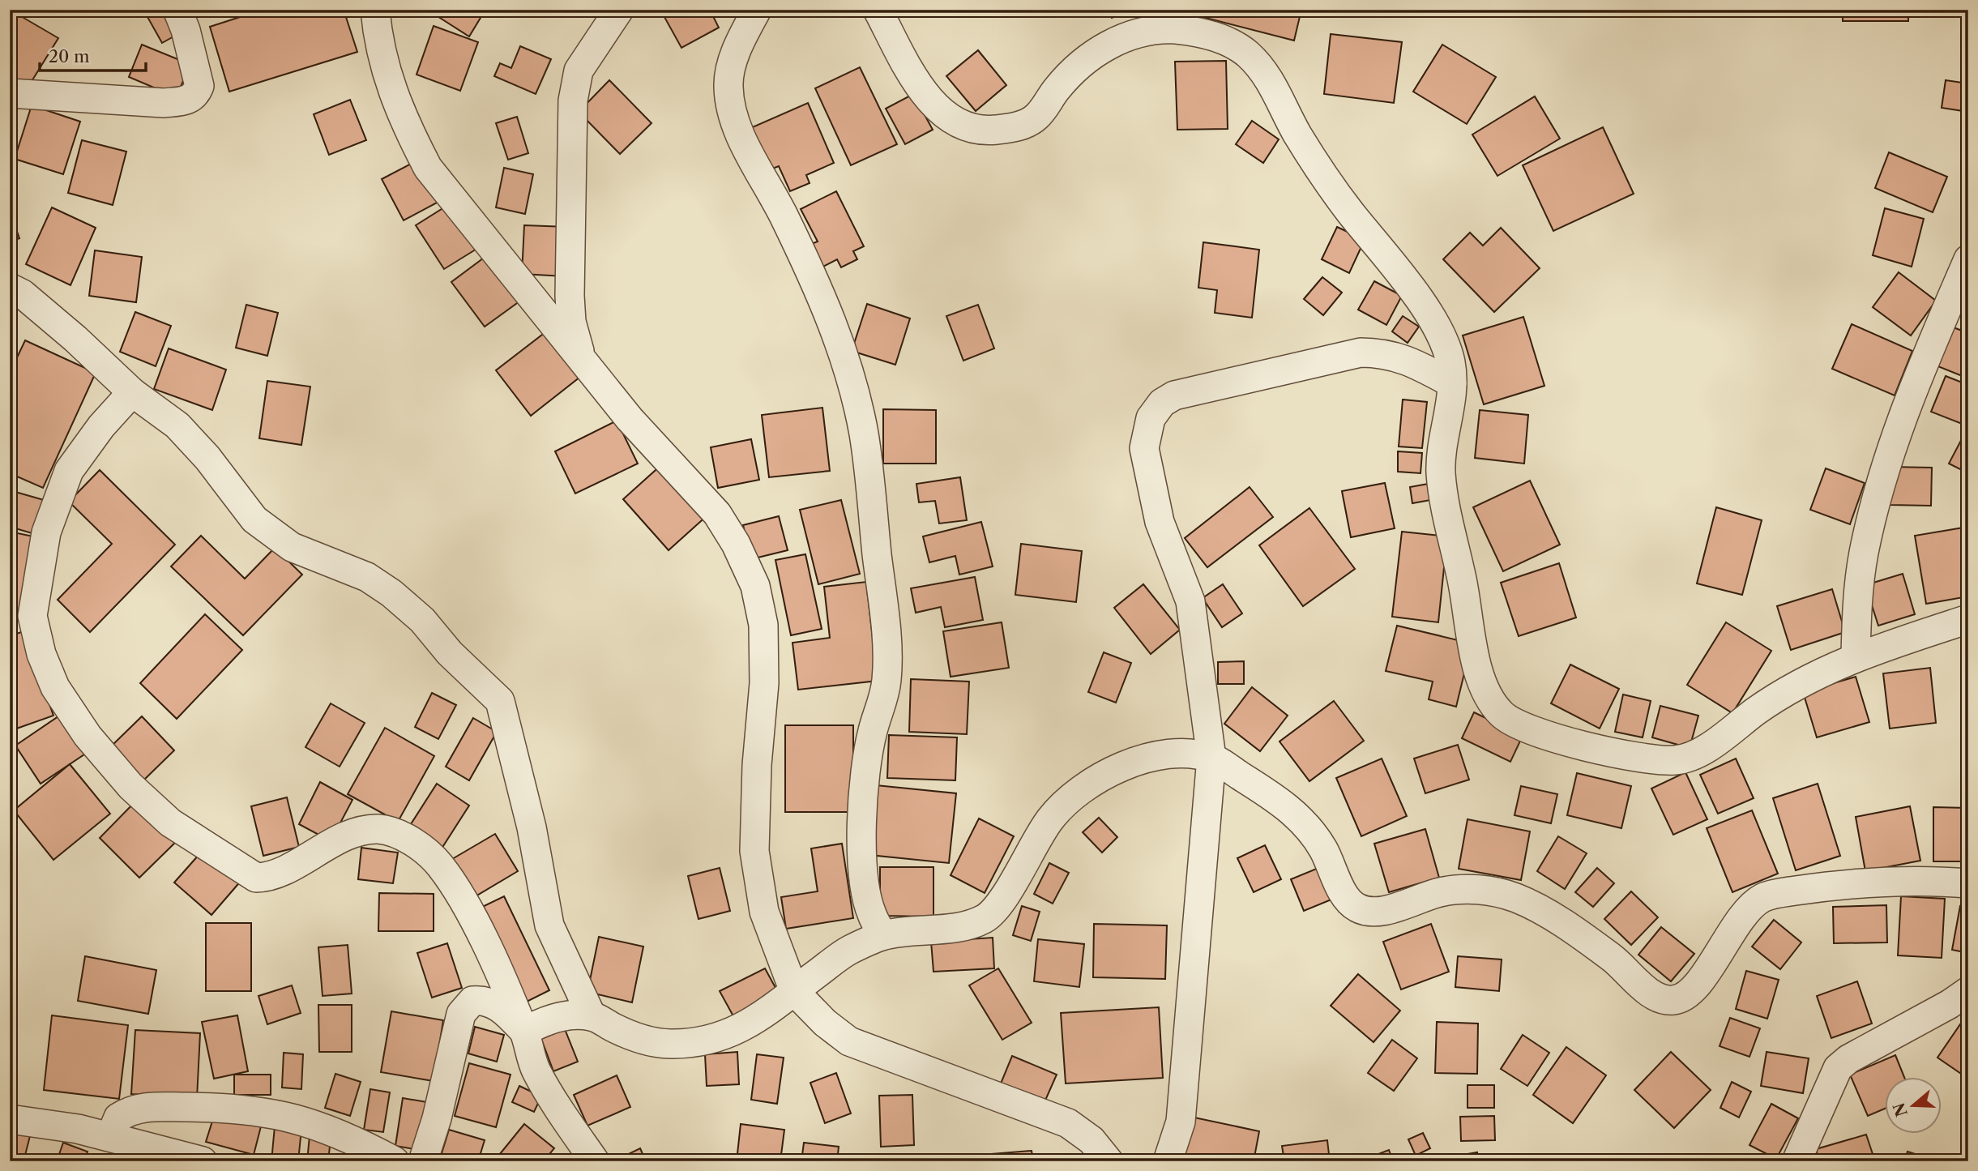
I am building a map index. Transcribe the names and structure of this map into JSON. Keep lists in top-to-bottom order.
{
  "scale_bar": "20 m",
  "north": "left"
}
